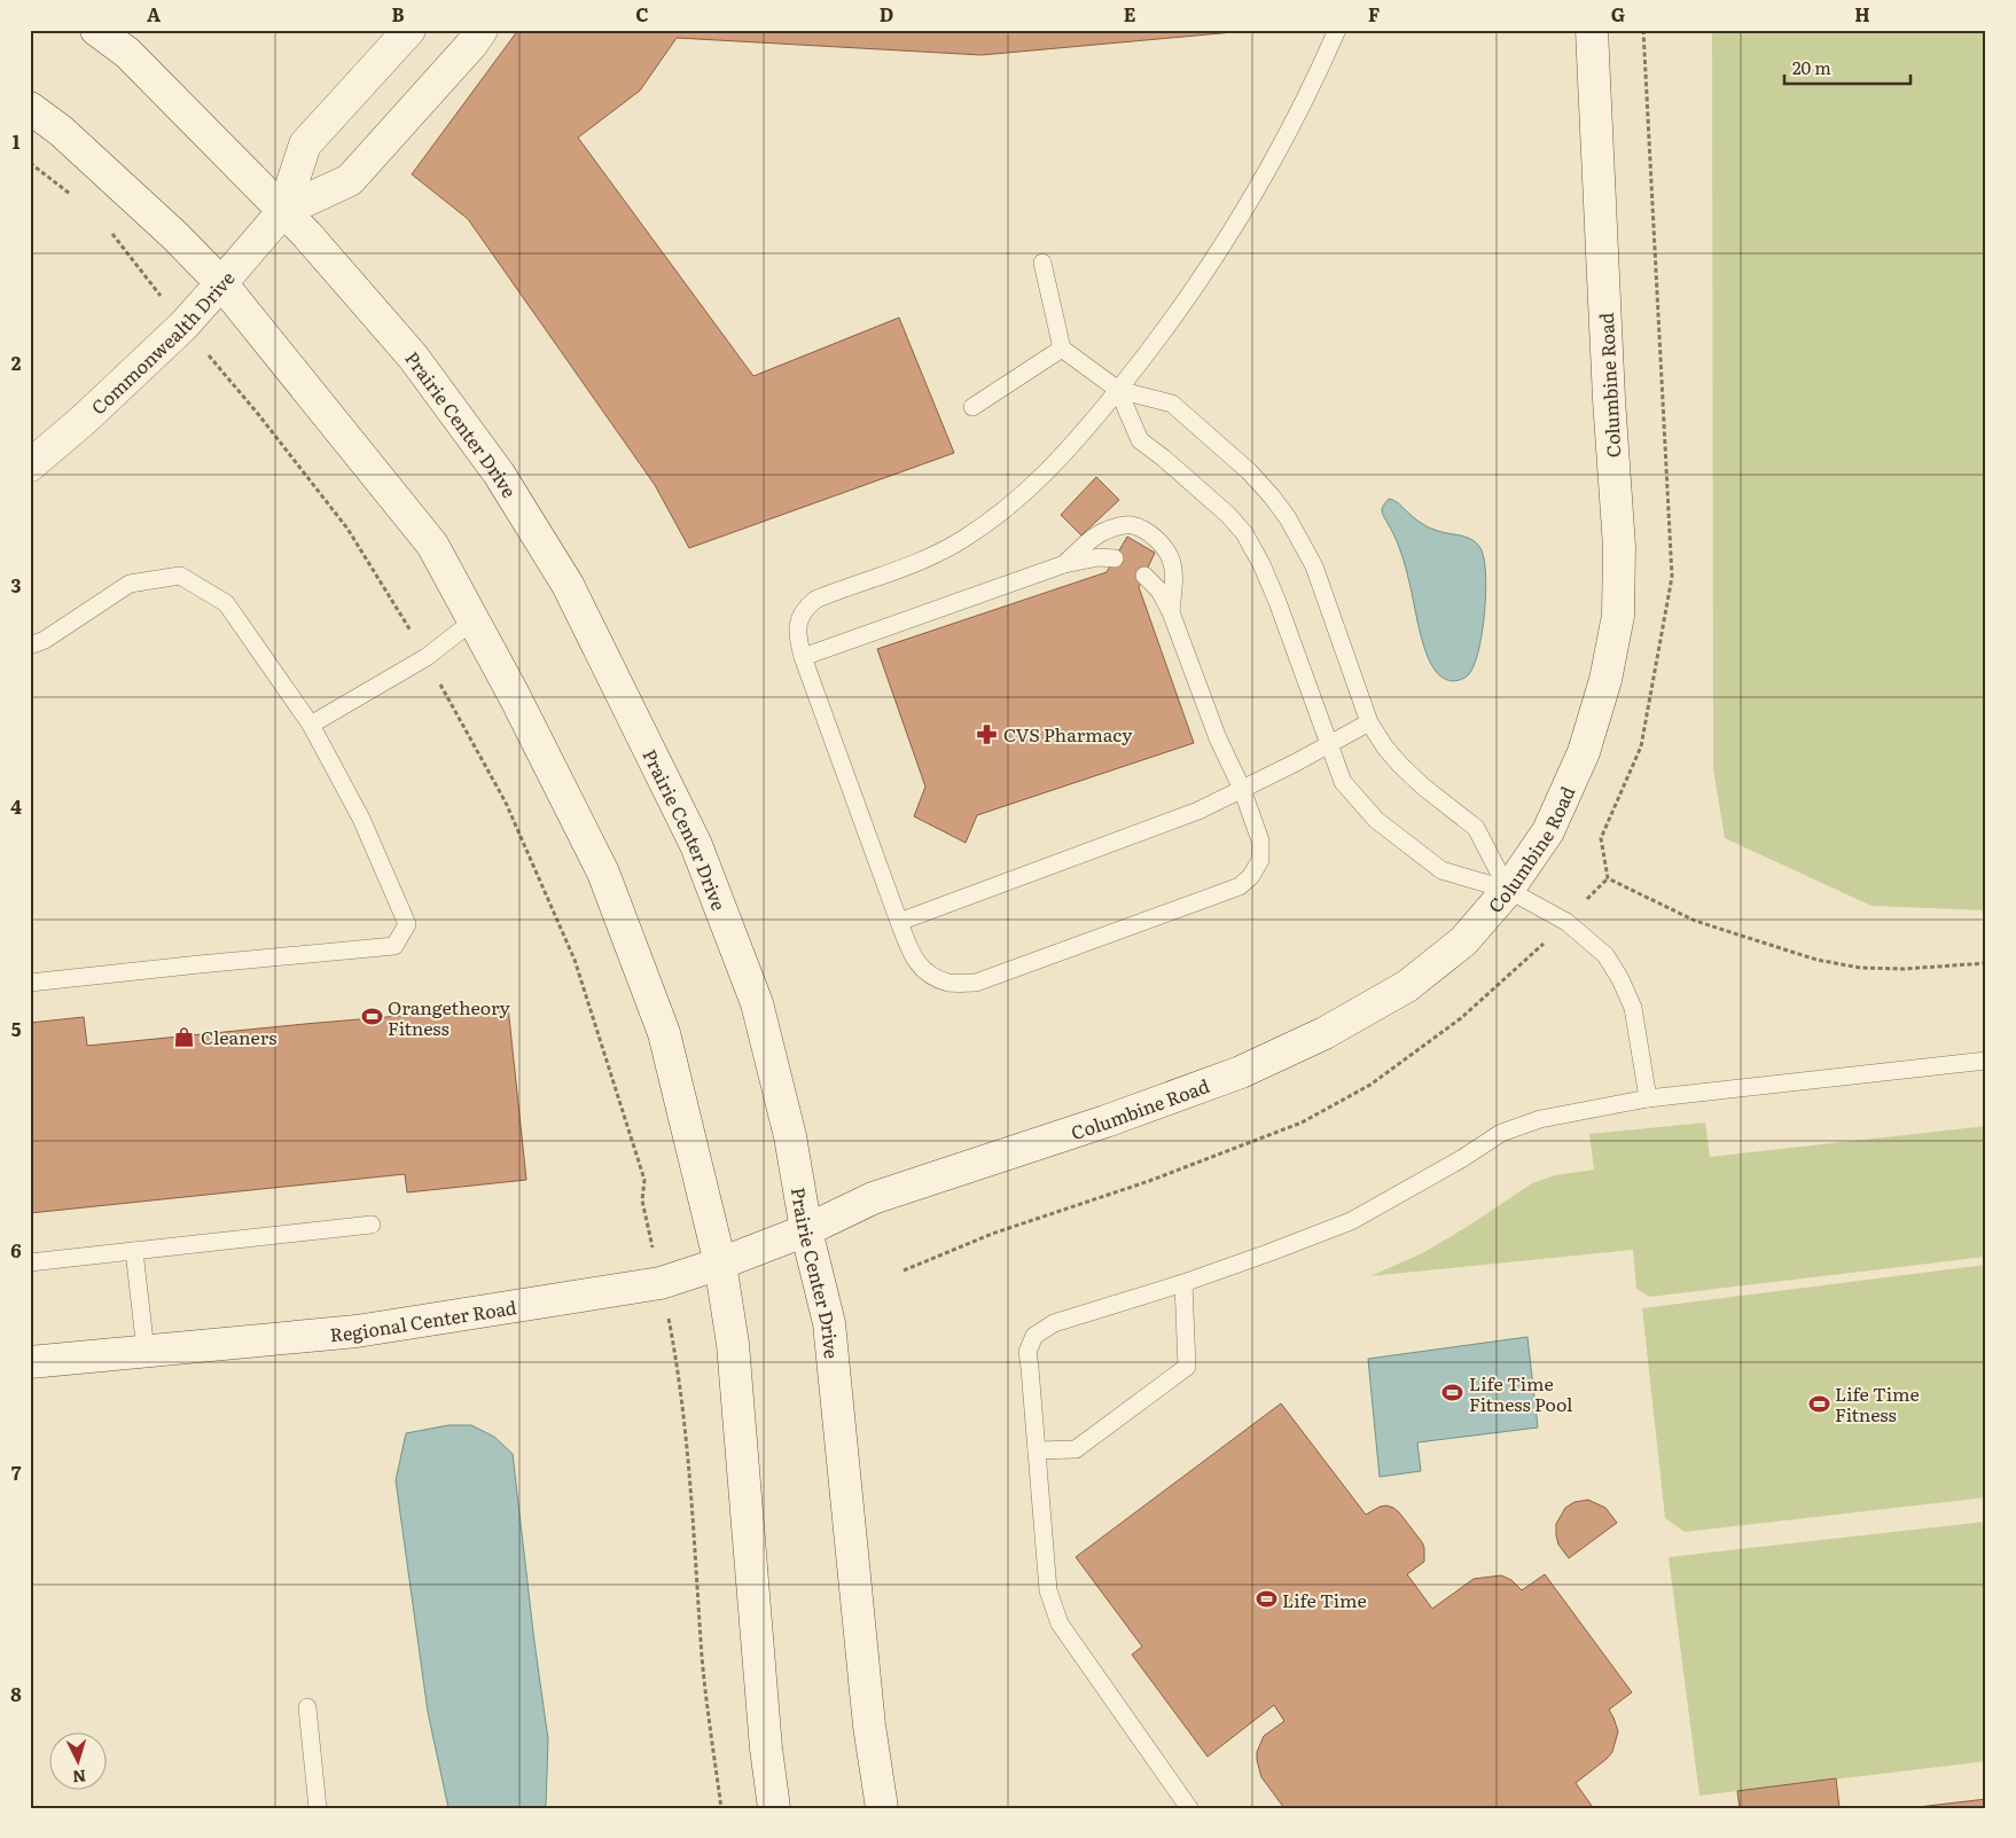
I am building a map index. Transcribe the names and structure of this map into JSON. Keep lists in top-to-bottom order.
{
  "streets": {
    "main road": [
      "Commonwealth Drive",
      "Columbine Road",
      "Prairie Center Drive",
      "Regional Center Road"
    ]
  },
  "crossings": [
    ["Commonwealth Drive", "Prairie Center Drive"],
    ["Columbine Road", "Prairie Center Drive"],
    ["Columbine Road", "Regional Center Road"],
    ["Prairie Center Drive", "Regional Center Road"]
  ],
  "places": {
    "pharmacy": ["CVS Pharmacy"],
    "sports": [
      "Orangetheory Fitness",
      "Life Time Fitness Pool",
      "Life Time Fitness",
      "Life Time"
    ],
    "shop": ["Cleaners"]
  },
  "scale_bar": "20 m",
  "north": "bottom",
  "grid": {
    "columns": [
      "A",
      "B",
      "C",
      "D",
      "E",
      "F",
      "G",
      "H"
    ],
    "rows": [
      "1",
      "2",
      "3",
      "4",
      "5",
      "6",
      "7",
      "8"
    ]
  }
}
